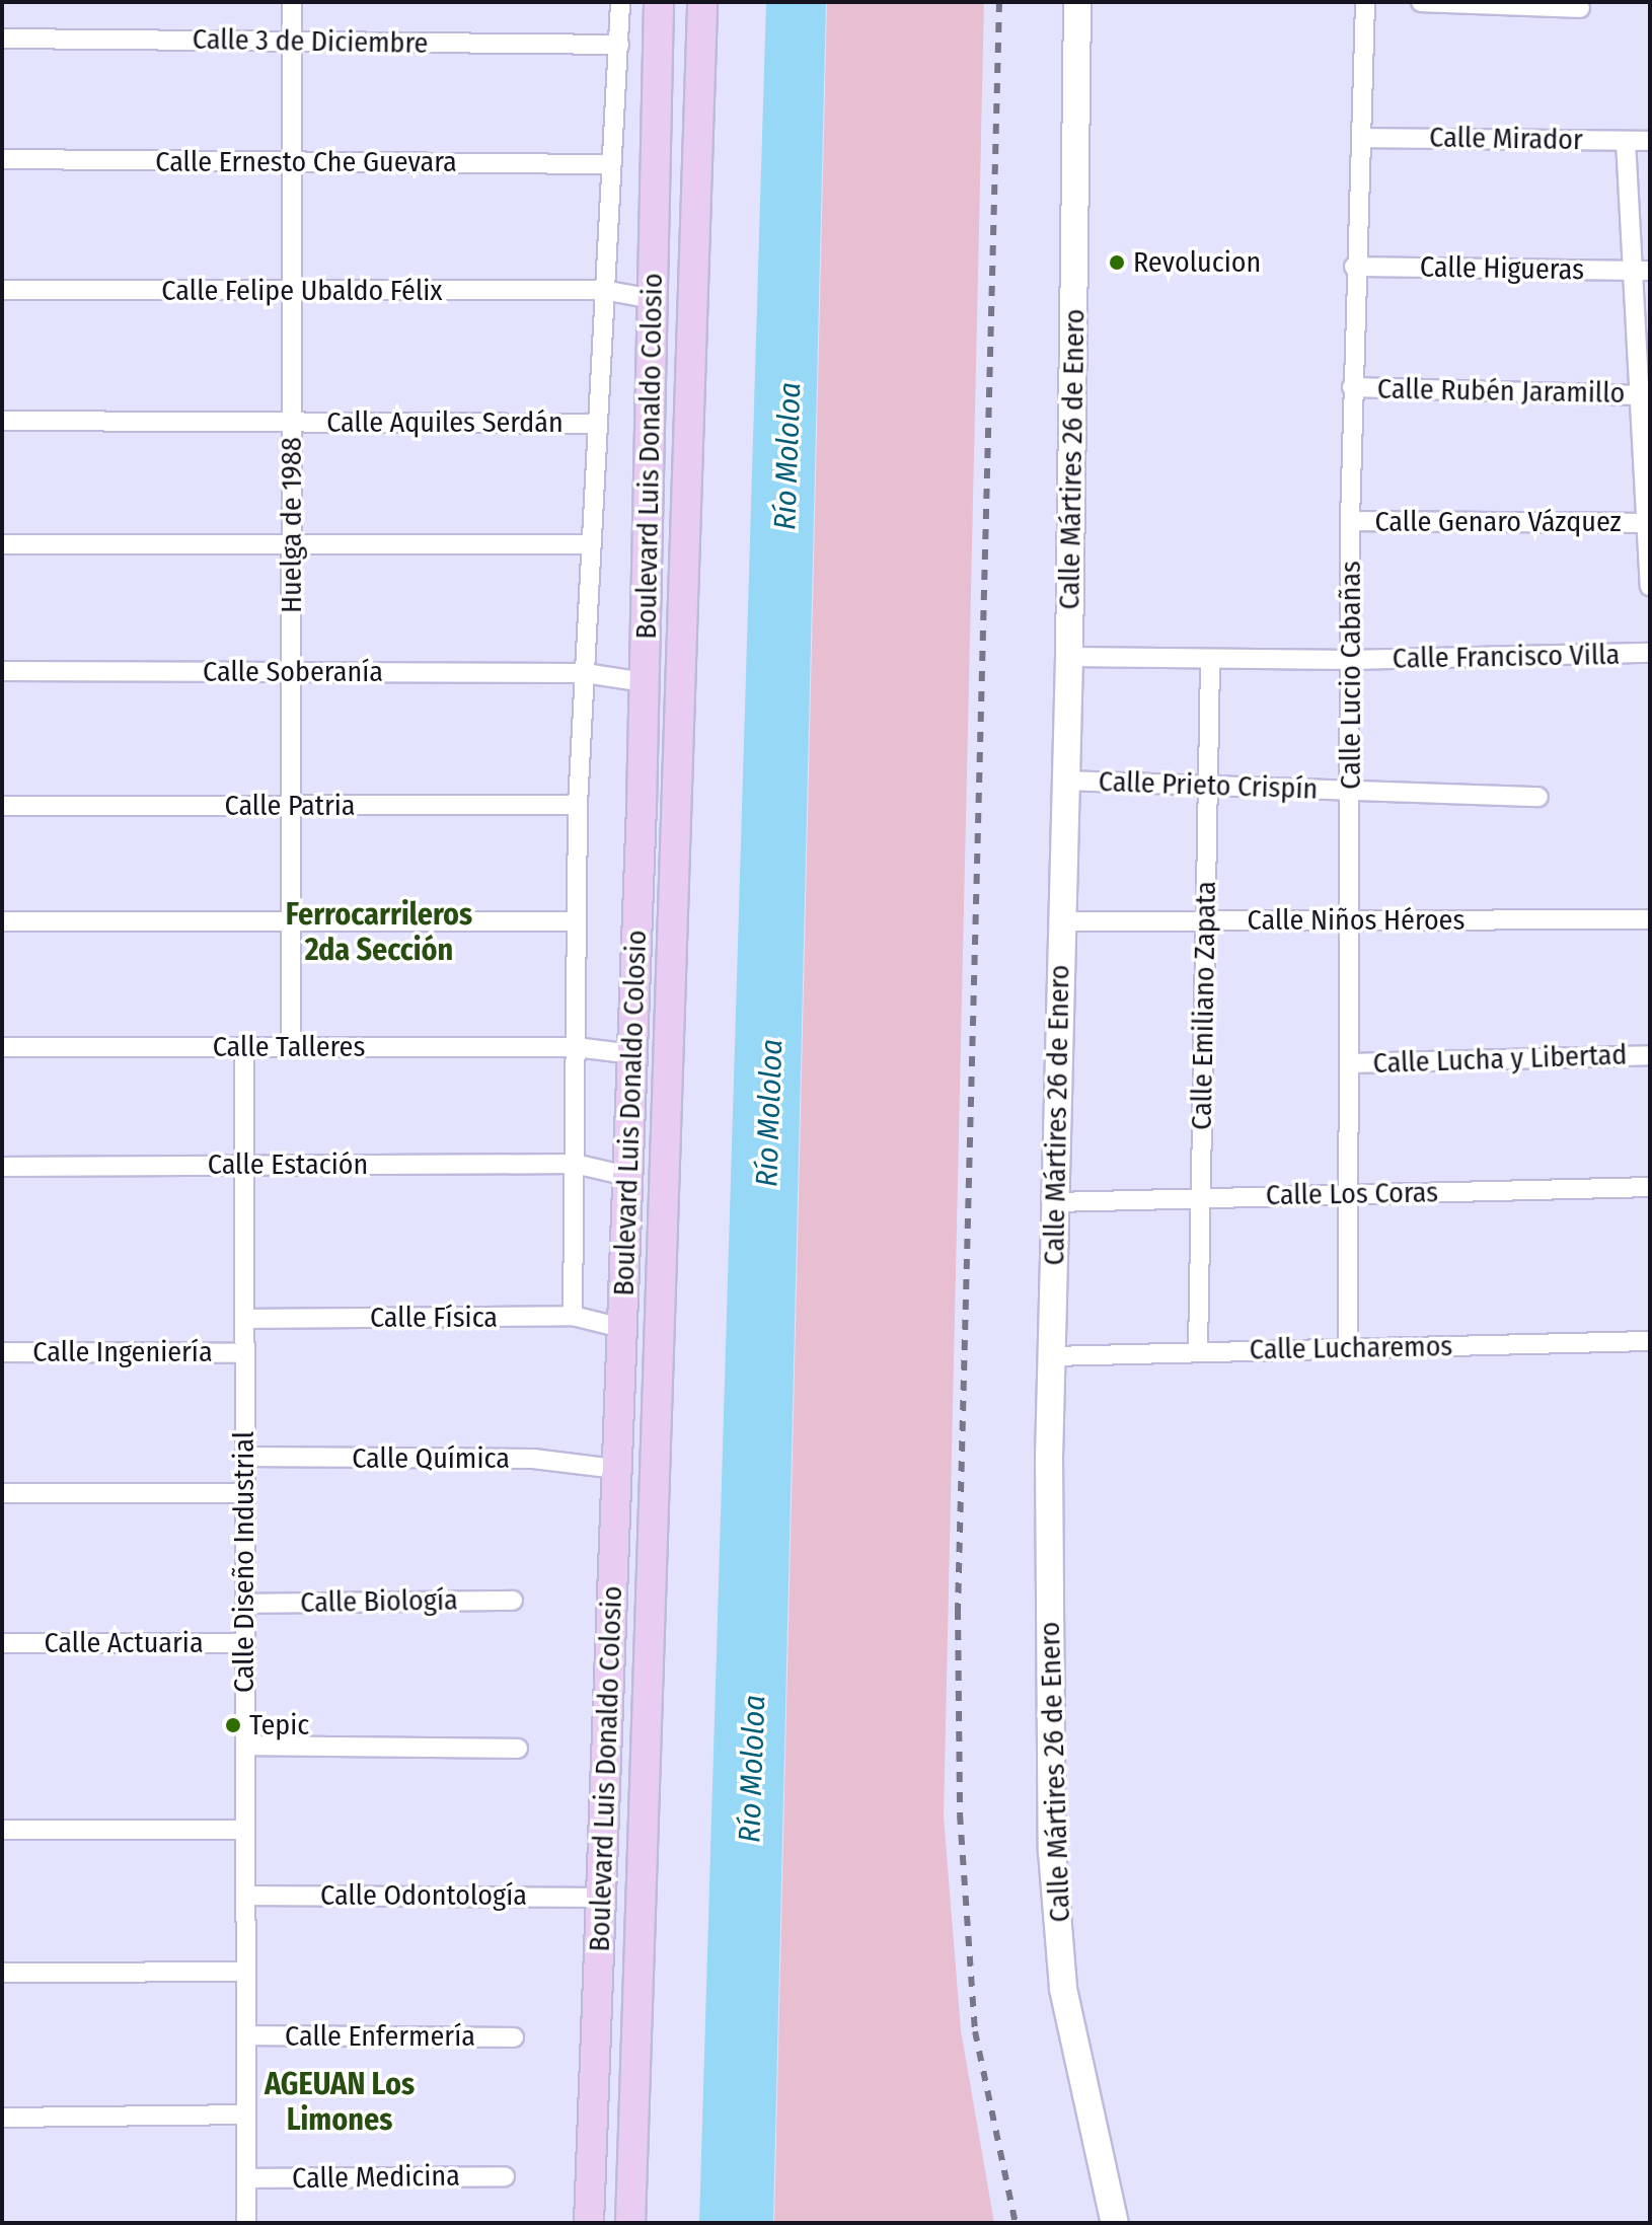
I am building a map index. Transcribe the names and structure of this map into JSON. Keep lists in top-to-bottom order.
{
  "streets": {
    "main road": ["Boulevard Luis Donaldo Colosio"],
    "street": [
      "Calle 3 de Diciembre",
      "Calle Mirador",
      "Calle Ernesto Che Guevara",
      "Calle Higueras",
      "Calle Felipe Ubaldo Félix",
      "Calle Rubén Jaramillo",
      "Calle Aquiles Serdán",
      "Calle Mártires 26 de Enero",
      "Calle Genaro Vázquez",
      "Huelga de 1988",
      "Calle Francisco Villa",
      "Calle Soberanía",
      "Calle Lucio Cabañas",
      "Calle Prieto Crispín",
      "Calle Patria",
      "Calle Niños Héroes",
      "Calle Emiliano Zapata",
      "Calle Talleres",
      "Calle Lucha y Libertad",
      "Calle Estación",
      "Calle Los Coras",
      "Calle Física",
      "Calle Lucharemos",
      "Calle Ingeniería",
      "Calle Química",
      "Calle Diseño Industrial",
      "Calle Biología",
      "Calle Actuaria",
      "Calle Odontología",
      "Calle Enfermería",
      "Calle Medicina"
    ]
  },
  "crossings": [
    ["Calle 3 de Diciembre", "Boulevard Luis Donaldo Colosio"],
    ["Calle 3 de Diciembre", "Huelga de 1988"],
    ["Calle Mirador", "Calle Lucio Cabañas"],
    ["Calle Ernesto Che Guevara", "Boulevard Luis Donaldo Colosio"],
    ["Calle Ernesto Che Guevara", "Huelga de 1988"],
    ["Calle Higueras", "Calle Lucio Cabañas"],
    ["Calle Felipe Ubaldo Félix", "Boulevard Luis Donaldo Colosio"],
    ["Calle Felipe Ubaldo Félix", "Huelga de 1988"],
    ["Calle Rubén Jaramillo", "Calle Lucio Cabañas"],
    ["Calle Aquiles Serdán", "Boulevard Luis Donaldo Colosio"],
    ["Calle Aquiles Serdán", "Huelga de 1988"],
    ["Boulevard Luis Donaldo Colosio", "Calle Soberanía"],
    ["Boulevard Luis Donaldo Colosio", "Calle Patria"],
    ["Boulevard Luis Donaldo Colosio", "Calle Talleres"],
    ["Boulevard Luis Donaldo Colosio", "Calle Estación"],
    ["Boulevard Luis Donaldo Colosio", "Calle Física"],
    ["Boulevard Luis Donaldo Colosio", "Calle Química"],
    ["Boulevard Luis Donaldo Colosio", "Calle Odontología"],
    ["Calle Mártires 26 de Enero", "Calle Francisco Villa"],
    ["Calle Mártires 26 de Enero", "Calle Prieto Crispín"],
    ["Calle Mártires 26 de Enero", "Calle Niños Héroes"],
    ["Calle Mártires 26 de Enero", "Calle Los Coras"],
    ["Calle Mártires 26 de Enero", "Calle Lucharemos"],
    ["Calle Genaro Vázquez", "Calle Lucio Cabañas"],
    ["Huelga de 1988", "Calle Soberanía"],
    ["Huelga de 1988", "Calle Patria"],
    ["Huelga de 1988", "Calle Talleres"],
    ["Calle Francisco Villa", "Calle Lucio Cabañas"],
    ["Calle Francisco Villa", "Calle Emiliano Zapata"],
    ["Calle Lucio Cabañas", "Calle Prieto Crispín"],
    ["Calle Lucio Cabañas", "Calle Niños Héroes"],
    ["Calle Lucio Cabañas", "Calle Lucha y Libertad"],
    ["Calle Lucio Cabañas", "Calle Los Coras"],
    ["Calle Lucio Cabañas", "Calle Lucharemos"],
    ["Calle Prieto Crispín", "Calle Emiliano Zapata"],
    ["Calle Niños Héroes", "Calle Emiliano Zapata"],
    ["Calle Emiliano Zapata", "Calle Los Coras"],
    ["Calle Emiliano Zapata", "Calle Lucharemos"],
    ["Calle Talleres", "Calle Diseño Industrial"],
    ["Calle Estación", "Calle Diseño Industrial"],
    ["Calle Física", "Calle Diseño Industrial"],
    ["Calle Ingeniería", "Calle Diseño Industrial"],
    ["Calle Química", "Calle Diseño Industrial"],
    ["Calle Diseño Industrial", "Calle Biología"],
    ["Calle Diseño Industrial", "Calle Actuaria"],
    ["Calle Diseño Industrial", "Calle Odontología"],
    ["Calle Diseño Industrial", "Calle Enfermería"],
    ["Calle Diseño Industrial", "Calle Medicina"]
  ],
  "districts": ["Ferrocarrileros 2da Sección", "AGEUAN Los Limones"],
  "water": ["Río Mololoa"],
  "places": ["Revolucion", "Tepic"]
}
